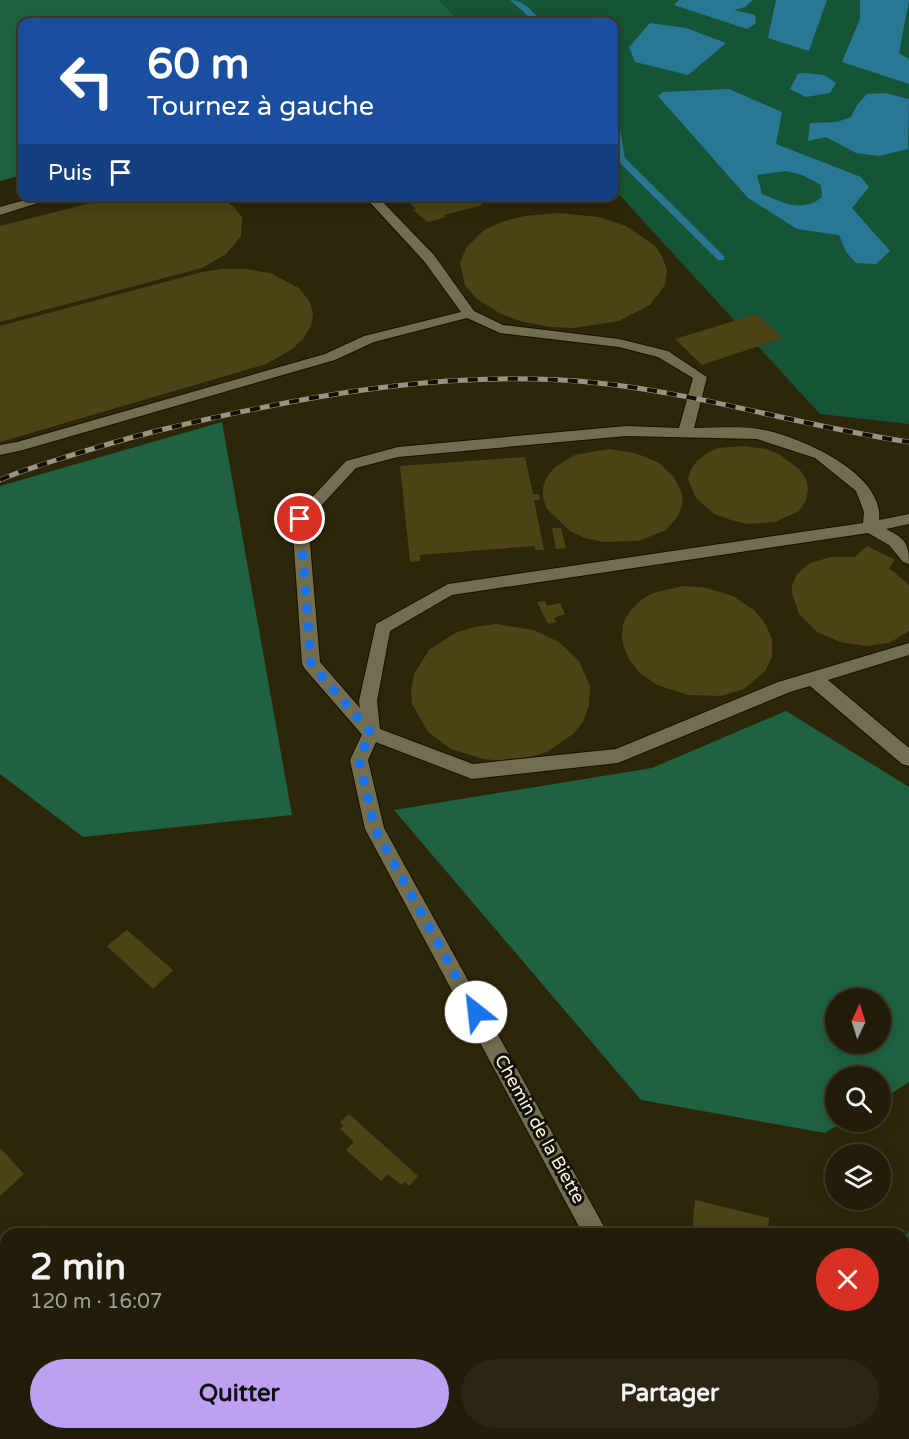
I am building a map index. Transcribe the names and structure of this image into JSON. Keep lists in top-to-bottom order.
{
  "streets": {
    "street": ["Chemin de la Biette"]
  },
  "north": "top",
  "page": {
    "turn": ["60 m", "Tournez à gauche"],
    "then": "Puis",
    "heading": ["2 min", "120 m · 16:07"],
    "buttons": ["Quitter", "Partager"]
  }
}
